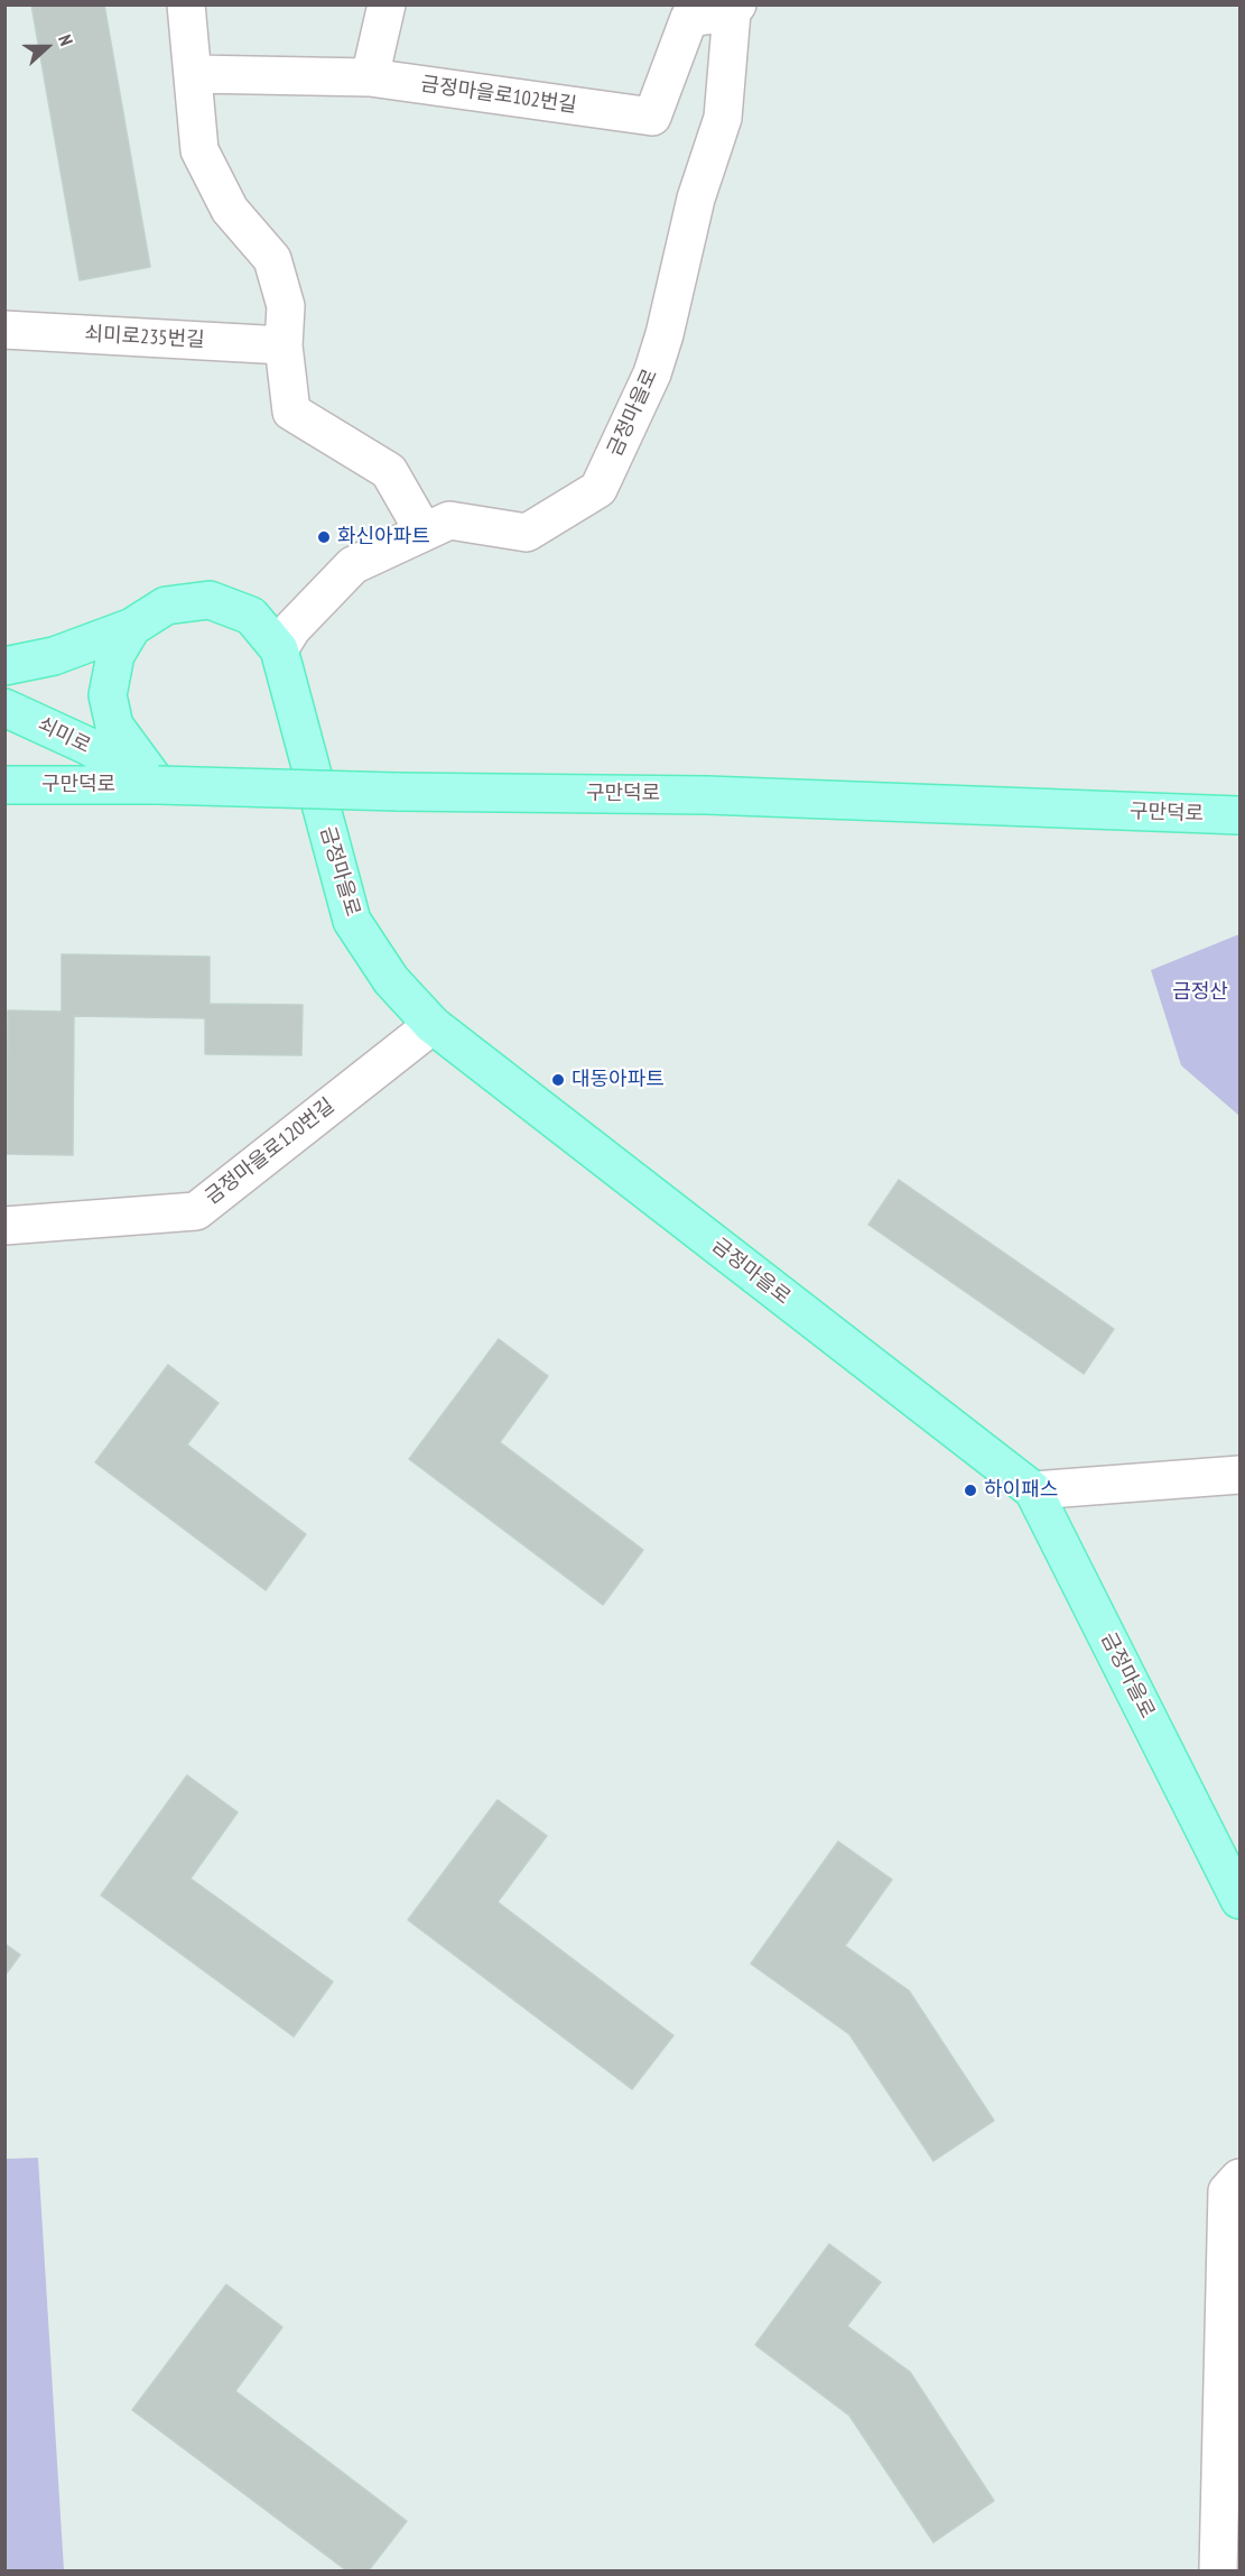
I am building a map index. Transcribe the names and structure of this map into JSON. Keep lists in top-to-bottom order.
{
  "streets": {
    "main road": ["금정마을로", "쇠미로", "구만덕로"],
    "street": ["금정마을로102번길", "쇠미로235번길", "금정마을로120번길"]
  },
  "crossings": [
    ["금정마을로102번길", "금정마을로"],
    ["금정마을로", "쇠미로"],
    ["금정마을로", "구만덕로"],
    ["금정마을로", "금정마을로120번길"],
    ["쇠미로", "구만덕로"]
  ],
  "parks": ["금정산"],
  "places": ["화신아파트", "대동아파트", "하이패스"],
  "north": "right"
}
